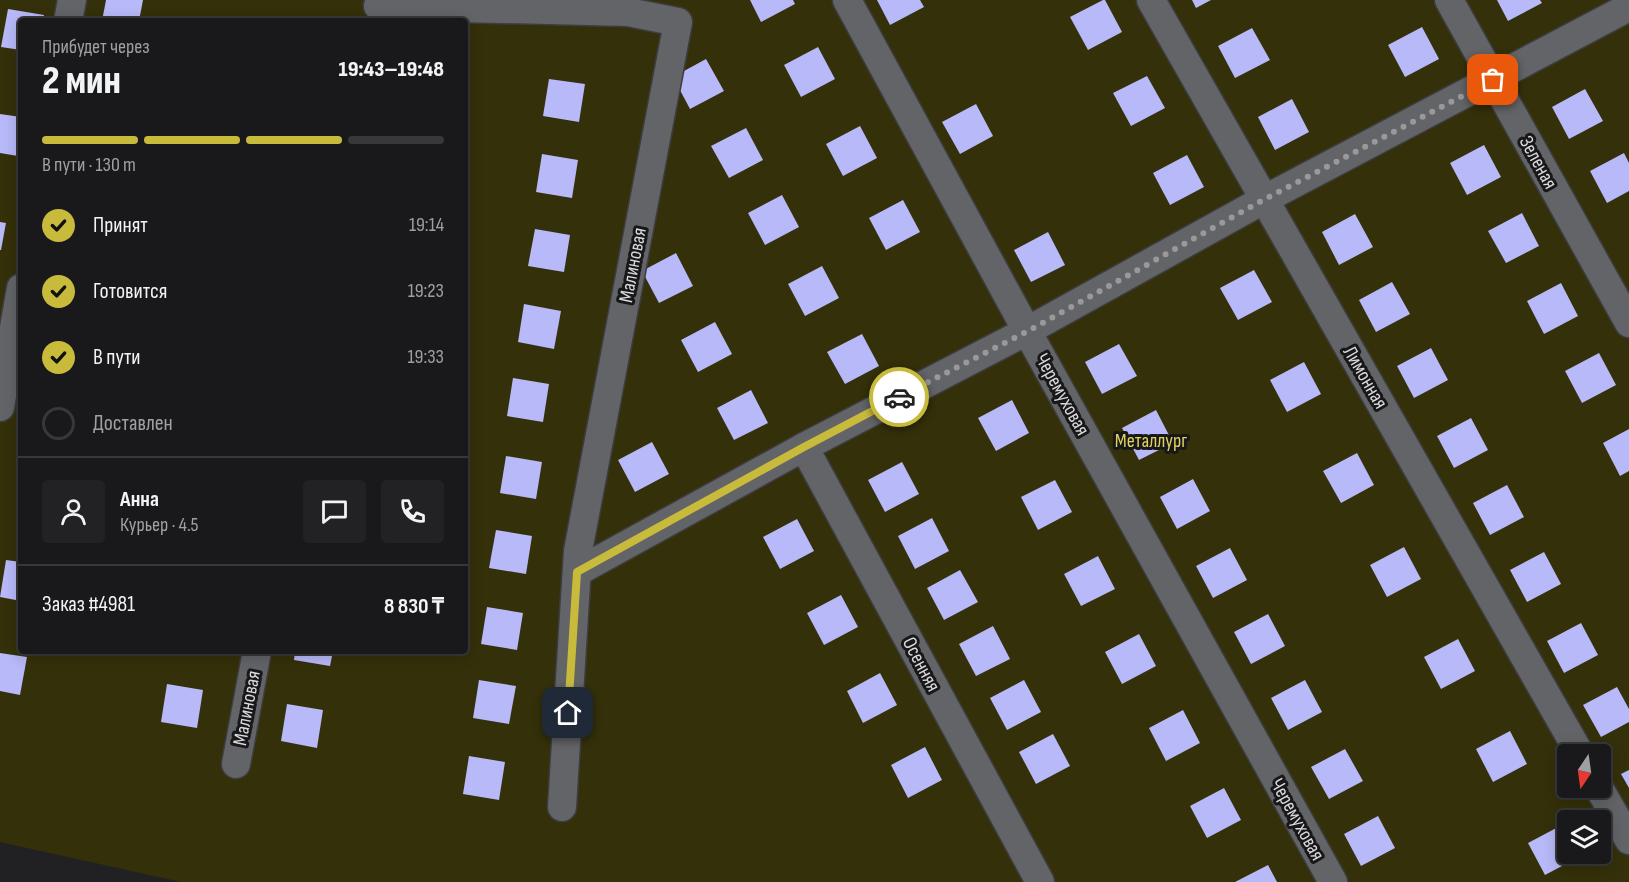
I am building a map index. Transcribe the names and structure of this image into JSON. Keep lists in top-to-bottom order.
{
  "streets": {
    "street": [
      "Зеленая",
      "Малиновая",
      "Лимонная",
      "Черемуховая",
      "Осенняя"
    ]
  },
  "parks": ["Металлург"],
  "north": "bottom",
  "page": {
    "heading": ["2 мин", "Прибудет через", "19:43–19:48"],
    "panel": [
      "Анна",
      "Курьер · 4.5",
      "Заказ #4981",
      "8 830 ₸"
    ],
    "bar": "В пути · 130 m",
    "list": [
      ["Принят", "19:14"],
      ["Готовится", "19:23"],
      ["В пути", "19:33"],
      "Доставлен"
    ]
  }
}
